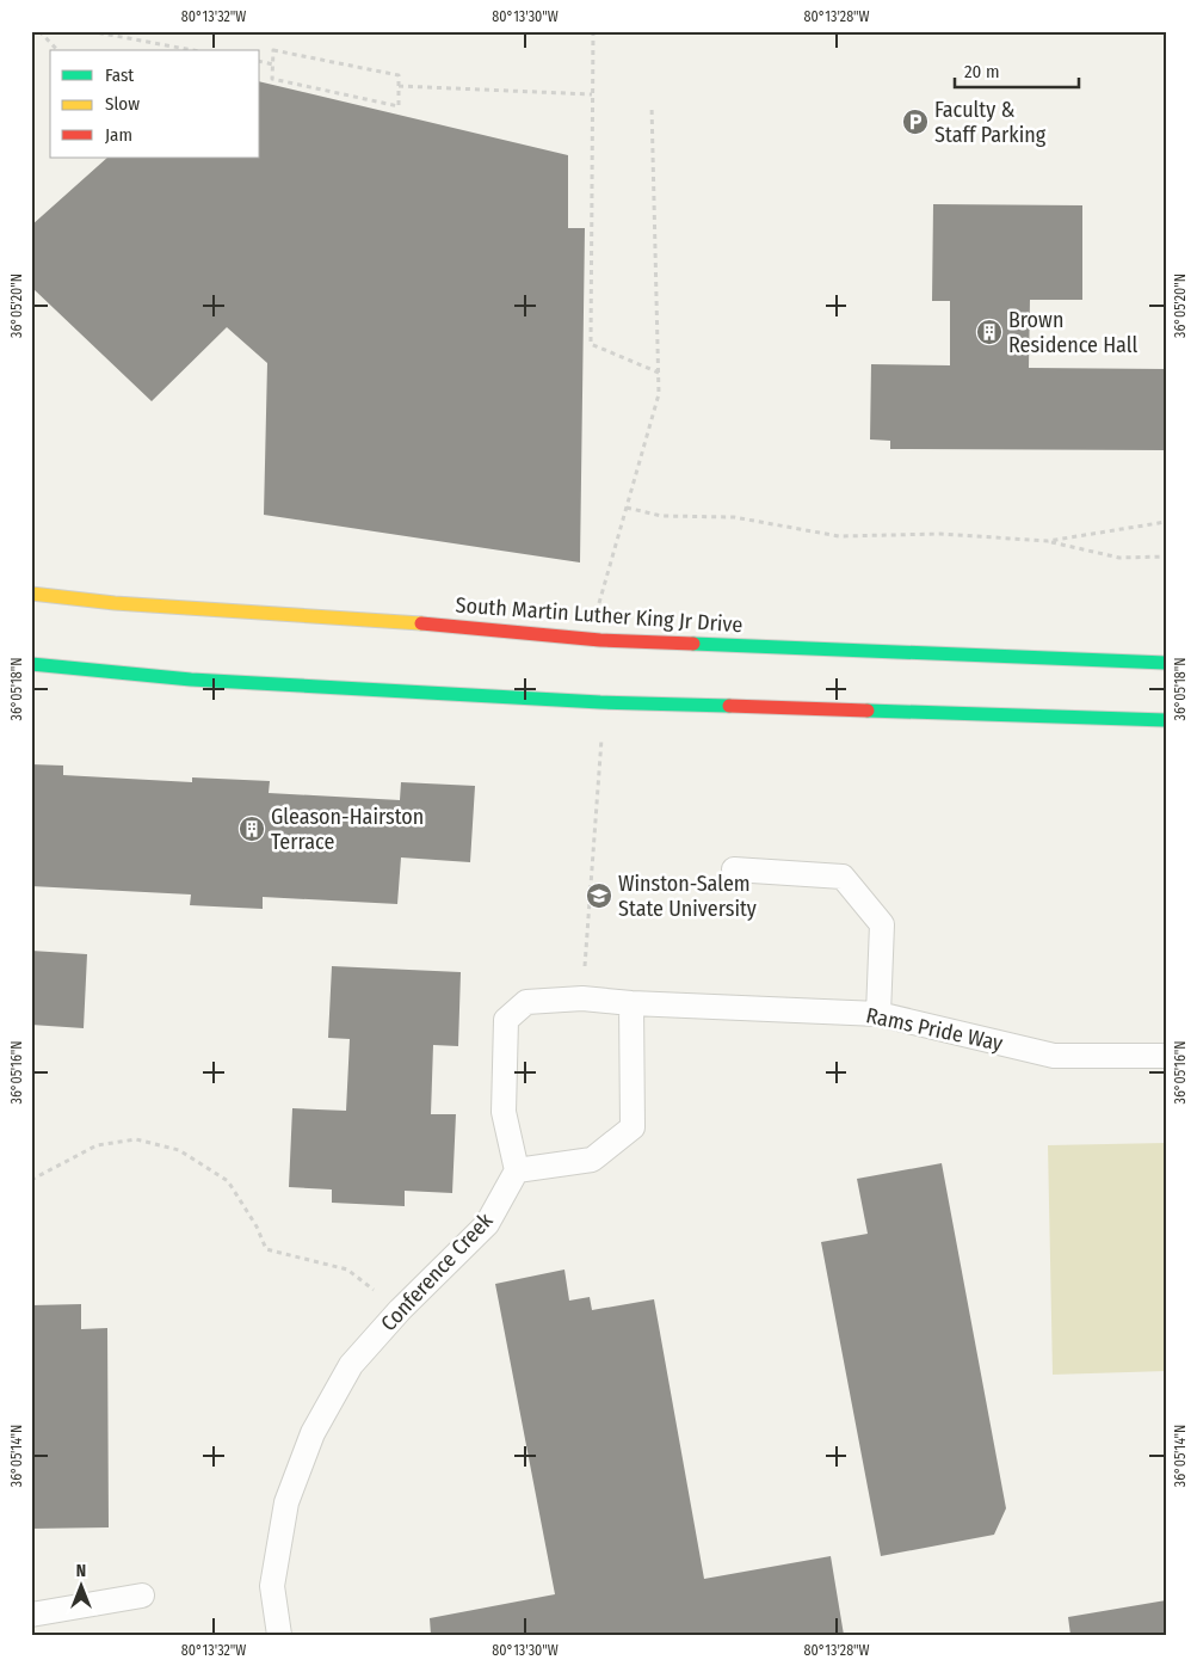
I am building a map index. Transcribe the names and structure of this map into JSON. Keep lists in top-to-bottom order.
{
  "streets": {
    "main road": ["South Martin Luther King Jr Drive"],
    "lane": ["Rams Pride Way", "Conference Creek"]
  },
  "places": {
    "parking": ["Faculty & Staff Parking"],
    "building": ["Brown Residence Hall", "Gleason-Hairston Terrace"],
    "school or university": ["Winston-Salem State University"]
  },
  "legend": ["Fast", "Slow", "Jam"],
  "scale_bar": "20 m",
  "north": "top",
  "coordinates": [
    "80°13'32\"W",
    "80°13'30\"W",
    "80°13'28\"W",
    "36°05'20\"N",
    "36°05'18\"N",
    "36°05'16\"N",
    "36°05'14\"N"
  ]
}
